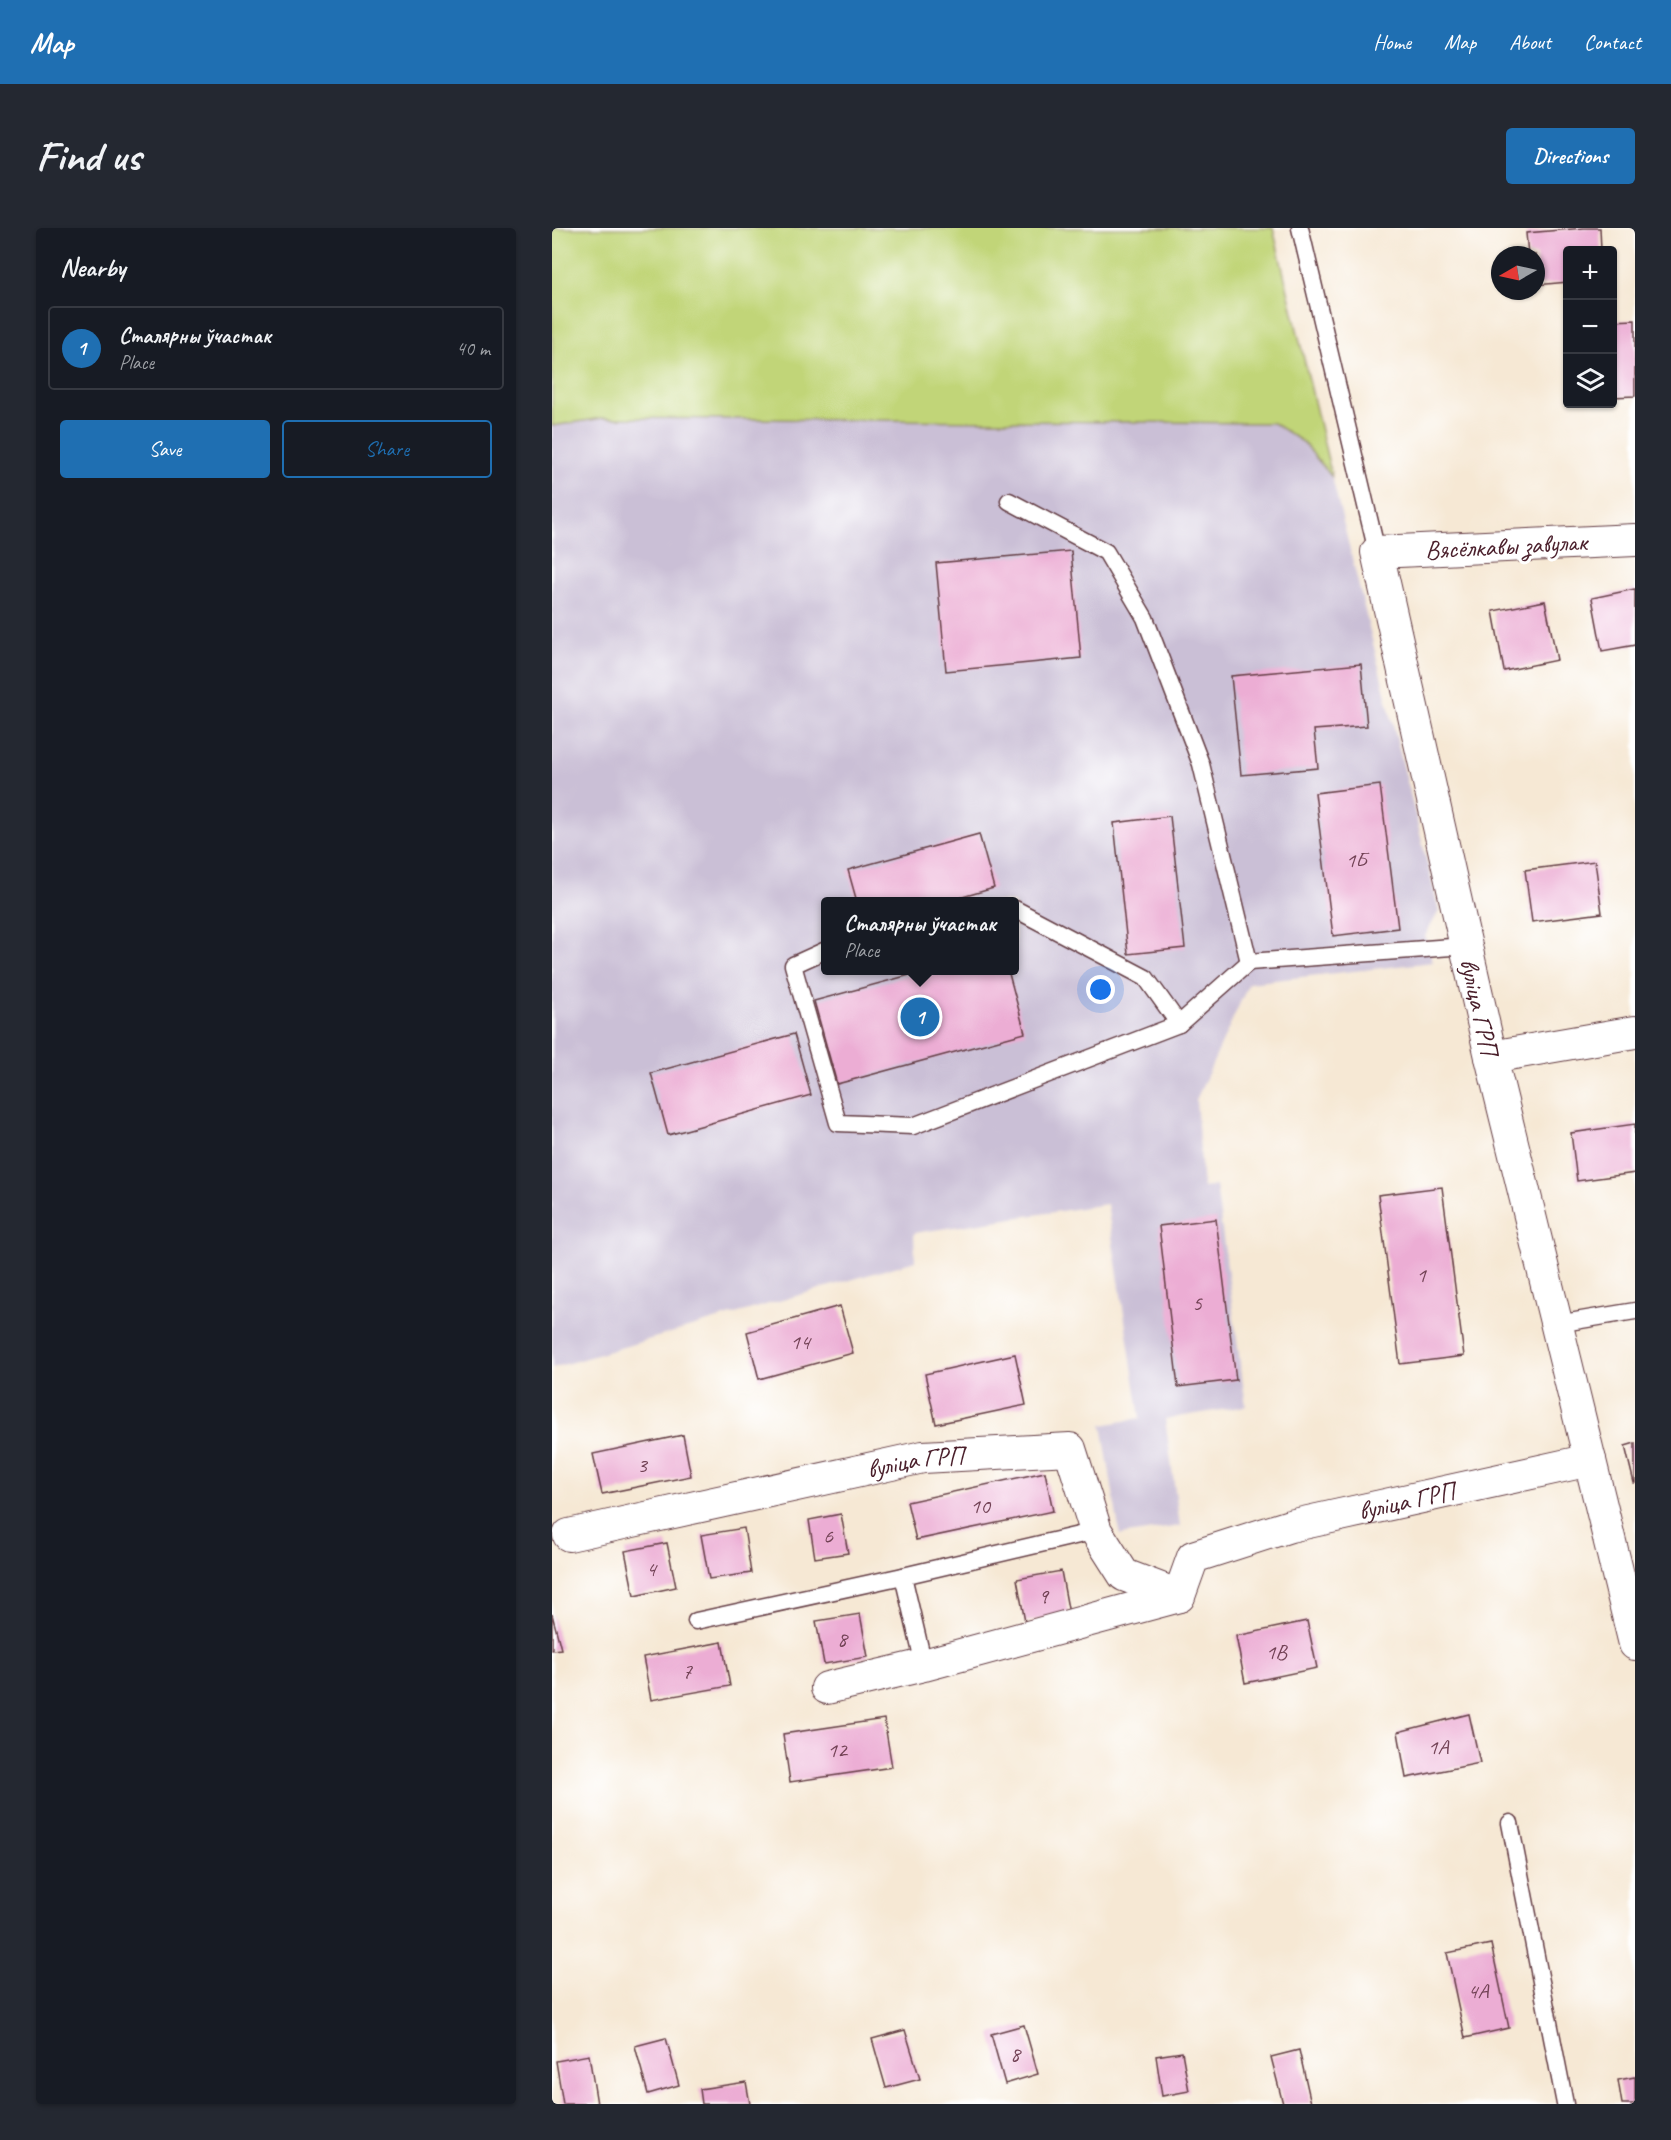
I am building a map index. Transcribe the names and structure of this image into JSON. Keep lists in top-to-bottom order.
{
  "streets": {
    "street": ["Вясёлкавы завулак", "вуліца ГРП"]
  },
  "crossings": [
    ["Вясёлкавы завулак", "вуліца ГРП"]
  ],
  "house_numbers": [
    "1Б",
    "1",
    "5",
    "14",
    "3",
    "10",
    "6",
    "4",
    "9",
    "8",
    "1В",
    "7",
    "1А",
    "12",
    "4А",
    "8"
  ],
  "north": "left",
  "page": {
    "header": "Map",
    "nav": [
      "Home",
      "Map",
      "About",
      "Contact"
    ],
    "buttons": [
      "Directions",
      ["Save", "Share"]
    ],
    "title": "Find us",
    "heading": "Nearby",
    "map_buttons": ["+", "−"],
    "list": [
      {
        "mark": "1",
        "name": "Сталярны ўчастак",
        "note": "Place",
        "value": "40 m"
      }
    ],
    "popup": ["Сталярны ўчастак", "Place"],
    "pins": "1"
  }
}
